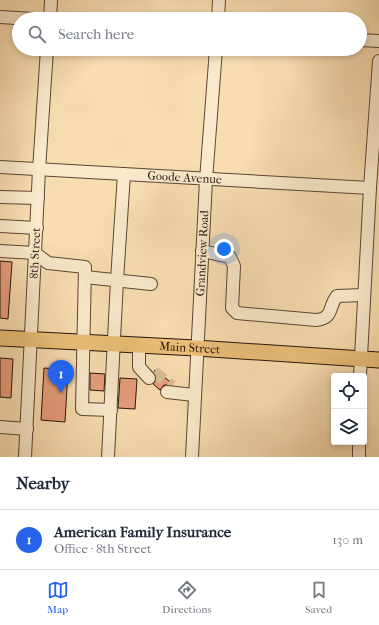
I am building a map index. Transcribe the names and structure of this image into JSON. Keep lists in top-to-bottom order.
{
  "streets": {
    "main road": ["Main Street"],
    "street": ["Goode Avenue", "8th Street", "Grandview Road"]
  },
  "crossings": [
    ["Goode Avenue", "8th Street"],
    ["Goode Avenue", "Grandview Road"],
    ["8th Street", "Main Street"],
    ["Grandview Road", "Main Street"]
  ],
  "page": {
    "search": "Search here",
    "pins": "1",
    "heading": "Nearby",
    "list": [
      {
        "mark": "1",
        "name": "American Family Insurance",
        "note": "Office · 8th Street",
        "value": "130 m"
      }
    ],
    "nav": ["Map", "Directions", "Saved"]
  }
}
